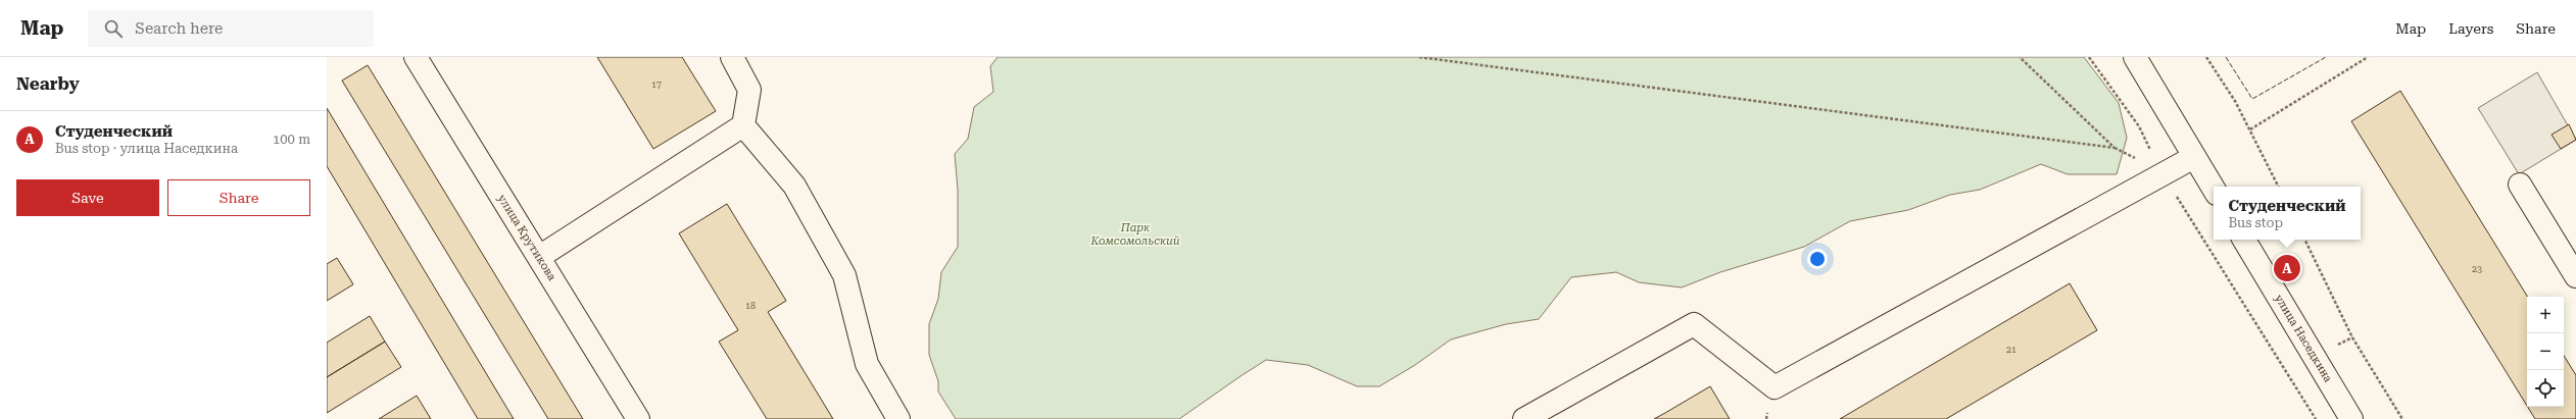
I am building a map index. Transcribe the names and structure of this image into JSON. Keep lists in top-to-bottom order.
{
  "streets": {
    "street": ["улица Крутикова", "улица Наседкина"]
  },
  "parks": ["Парк Комсомольский"],
  "house_numbers": [
    "17",
    "23",
    "18",
    "21"
  ],
  "page": {
    "header": "Map",
    "search": "Search here",
    "nav": ["Map", "Layers", "Share"],
    "heading": "Nearby",
    "list": [
      {
        "mark": "A",
        "name": "Студенческий",
        "note": "Bus stop · улица Наседкина",
        "value": "100 m"
      }
    ],
    "buttons": ["Save", "Share"],
    "popup": ["Студенческий", "Bus stop"],
    "pins": "A",
    "map_buttons": ["+", "−"]
  }
}
